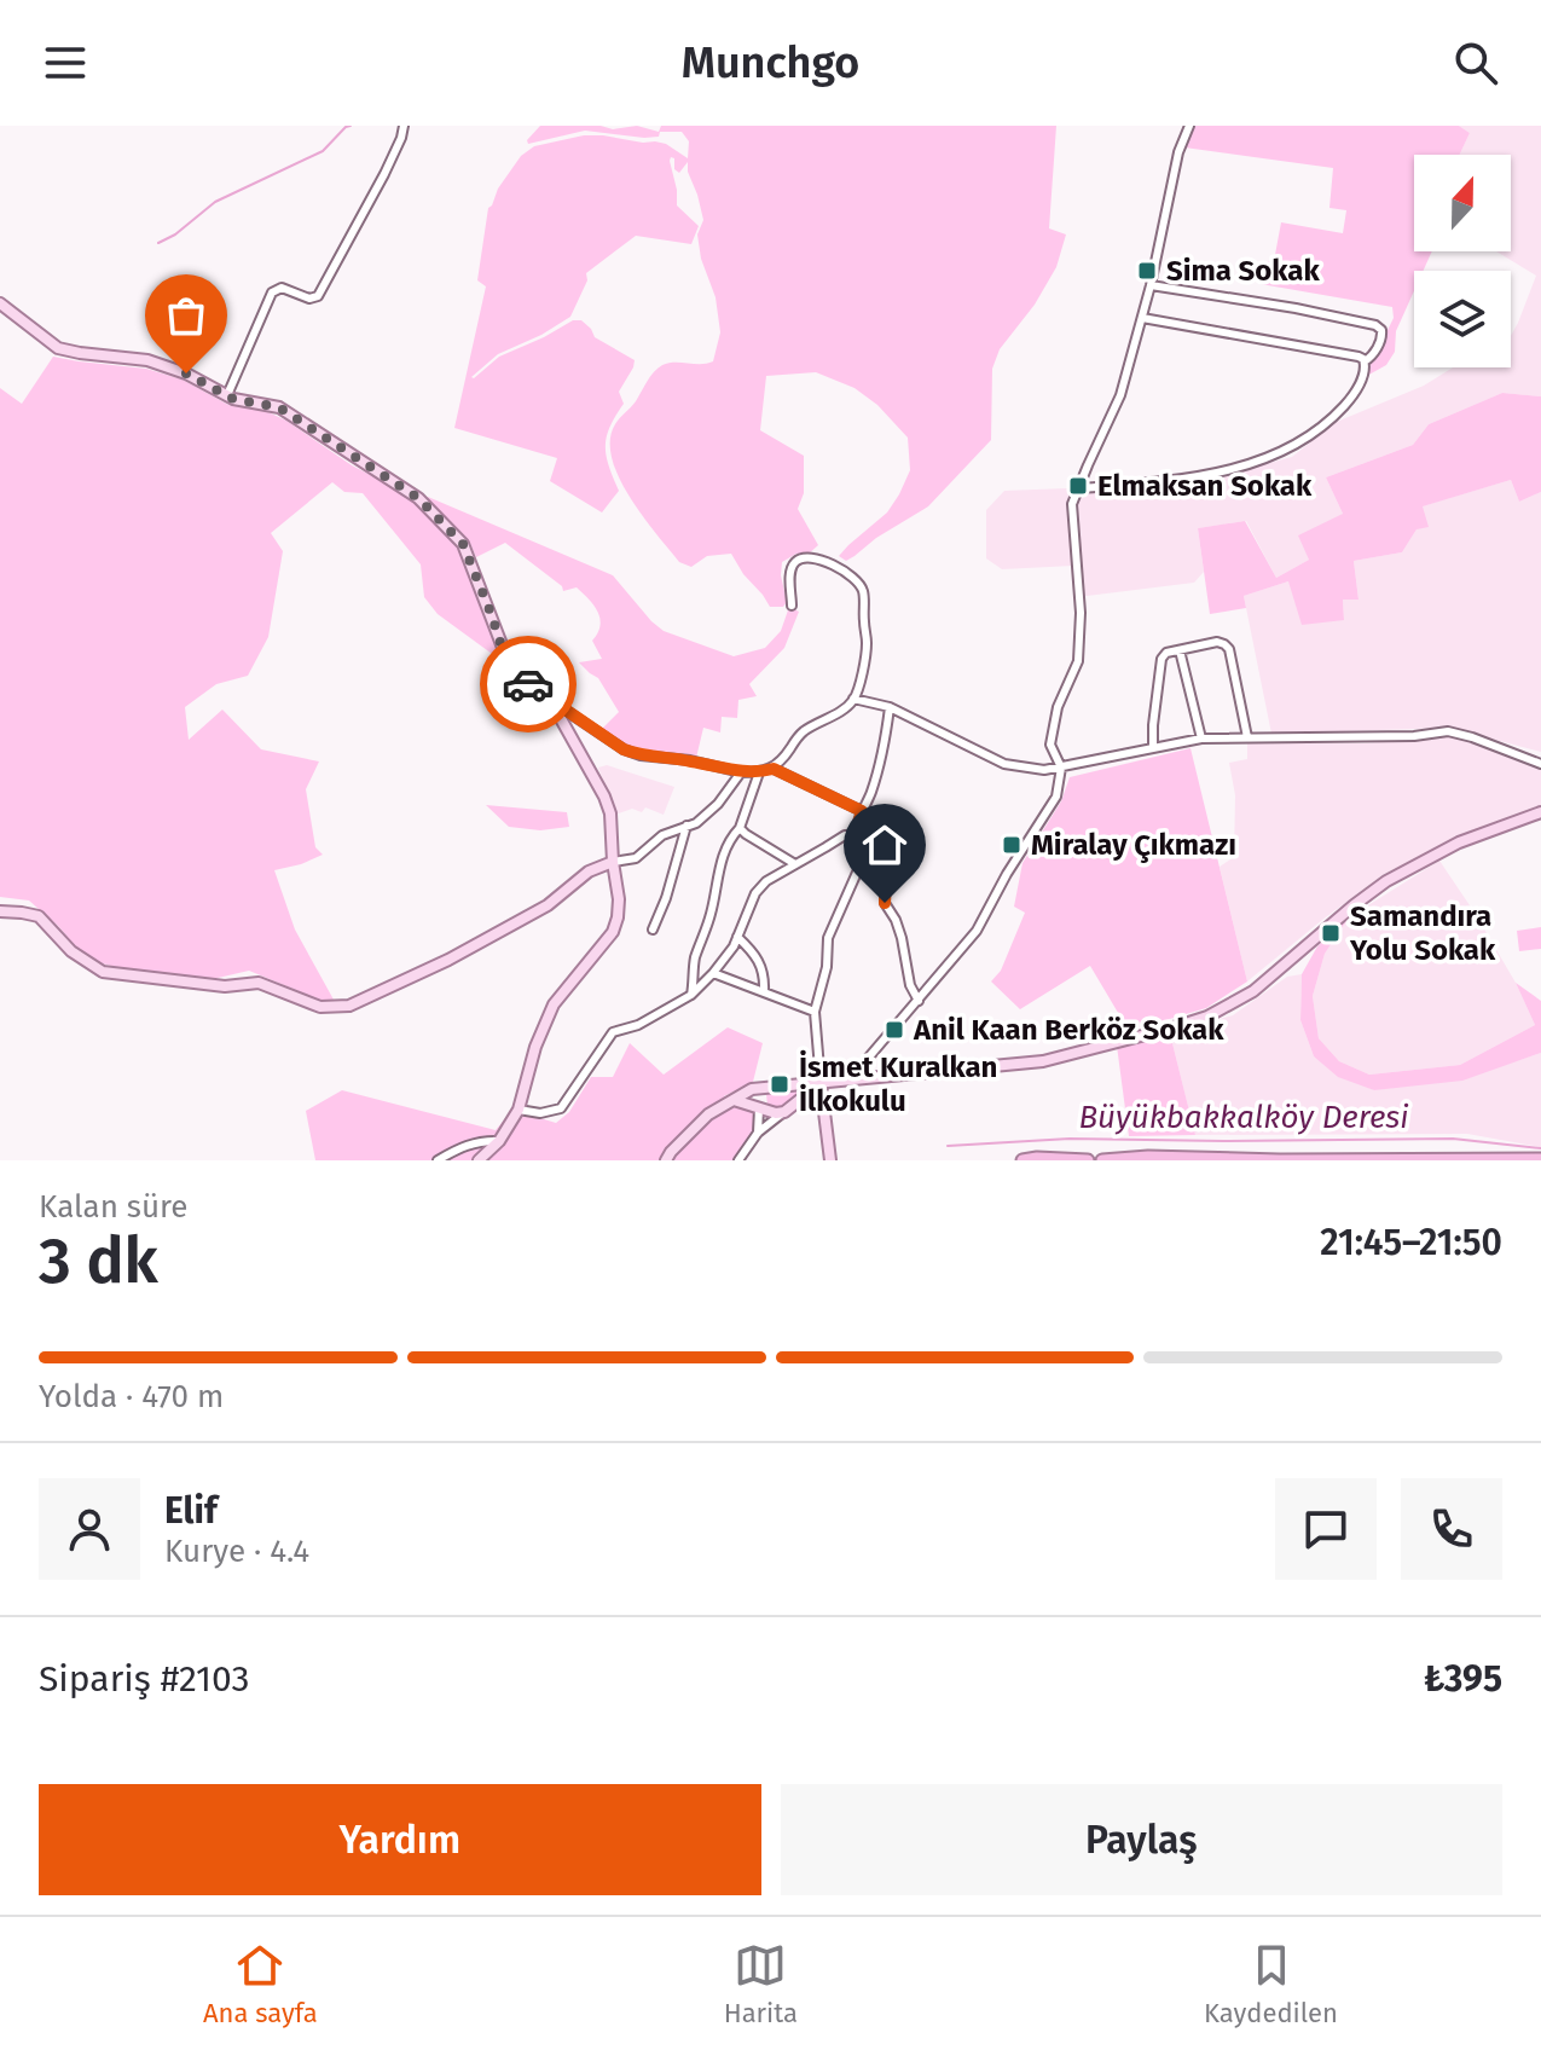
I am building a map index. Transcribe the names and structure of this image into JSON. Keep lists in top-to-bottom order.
{
  "water": ["Büyükbakkalköy Deresi"],
  "places": {
    "transit": [
      "Sima Sokak",
      "Elmaksan Sokak",
      "Miralay Çıkmazı",
      "Samandıra Yolu Sokak",
      "Anil Kaan Berköz Sokak",
      "İsmet Kuralkan İlkokulu"
    ]
  },
  "north": "top",
  "page": {
    "header": "Munchgo",
    "heading": ["3 dk", "Kalan süre", "21:45–21:50"],
    "panel": [
      "Elif",
      "Kurye · 4.4",
      "Sipariş #2103",
      "₺395"
    ],
    "bar": "Yolda · 470 m",
    "buttons": ["Yardım", "Paylaş"],
    "tabs": ["Ana sayfa", "Harita", "Kaydedilen"]
  }
}
